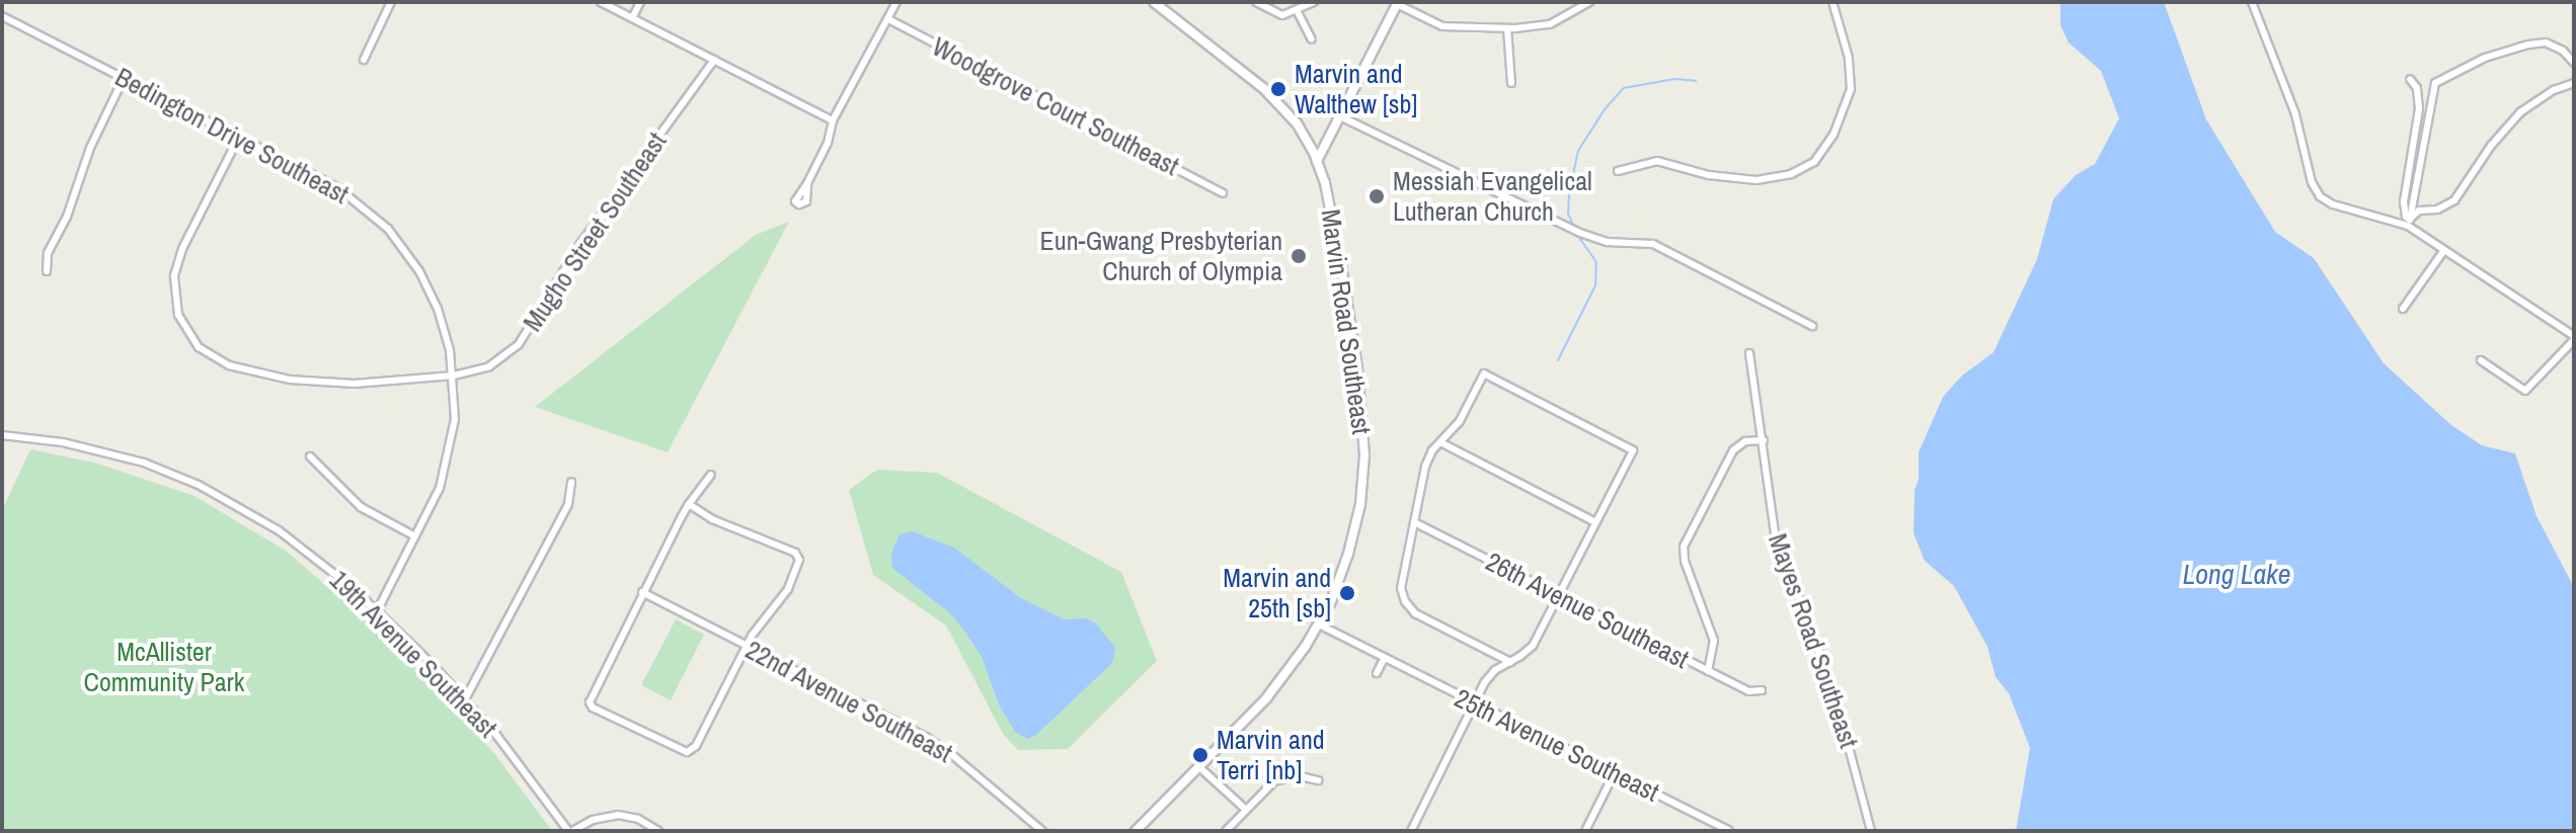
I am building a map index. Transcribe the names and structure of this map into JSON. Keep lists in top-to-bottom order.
{
  "streets": {
    "street": [
      "Woodgrove Court Southeast",
      "Bedington Drive Southeast",
      "Mugho Street Southeast",
      "Marvin Road Southeast",
      "26th Avenue Southeast",
      "Mayes Road Southeast",
      "19th Avenue Southeast",
      "22nd Avenue Southeast",
      "25th Avenue Southeast"
    ]
  },
  "crossings": [
    ["Bedington Drive Southeast", "Mugho Street Southeast"],
    ["Bedington Drive Southeast", "19th Avenue Southeast"],
    ["Marvin Road Southeast", "25th Avenue Southeast"]
  ],
  "water": ["Long Lake"],
  "parks": ["McAllister Community Park"],
  "places": [
    "Marvin and Walthew [sb]",
    "Messiah Evangelical Lutheran Church",
    "Eun-Gwang Presbyterian Church of Olympia",
    "Marvin and 25th [sb]",
    "Marvin and Terri [nb]"
  ]
}
